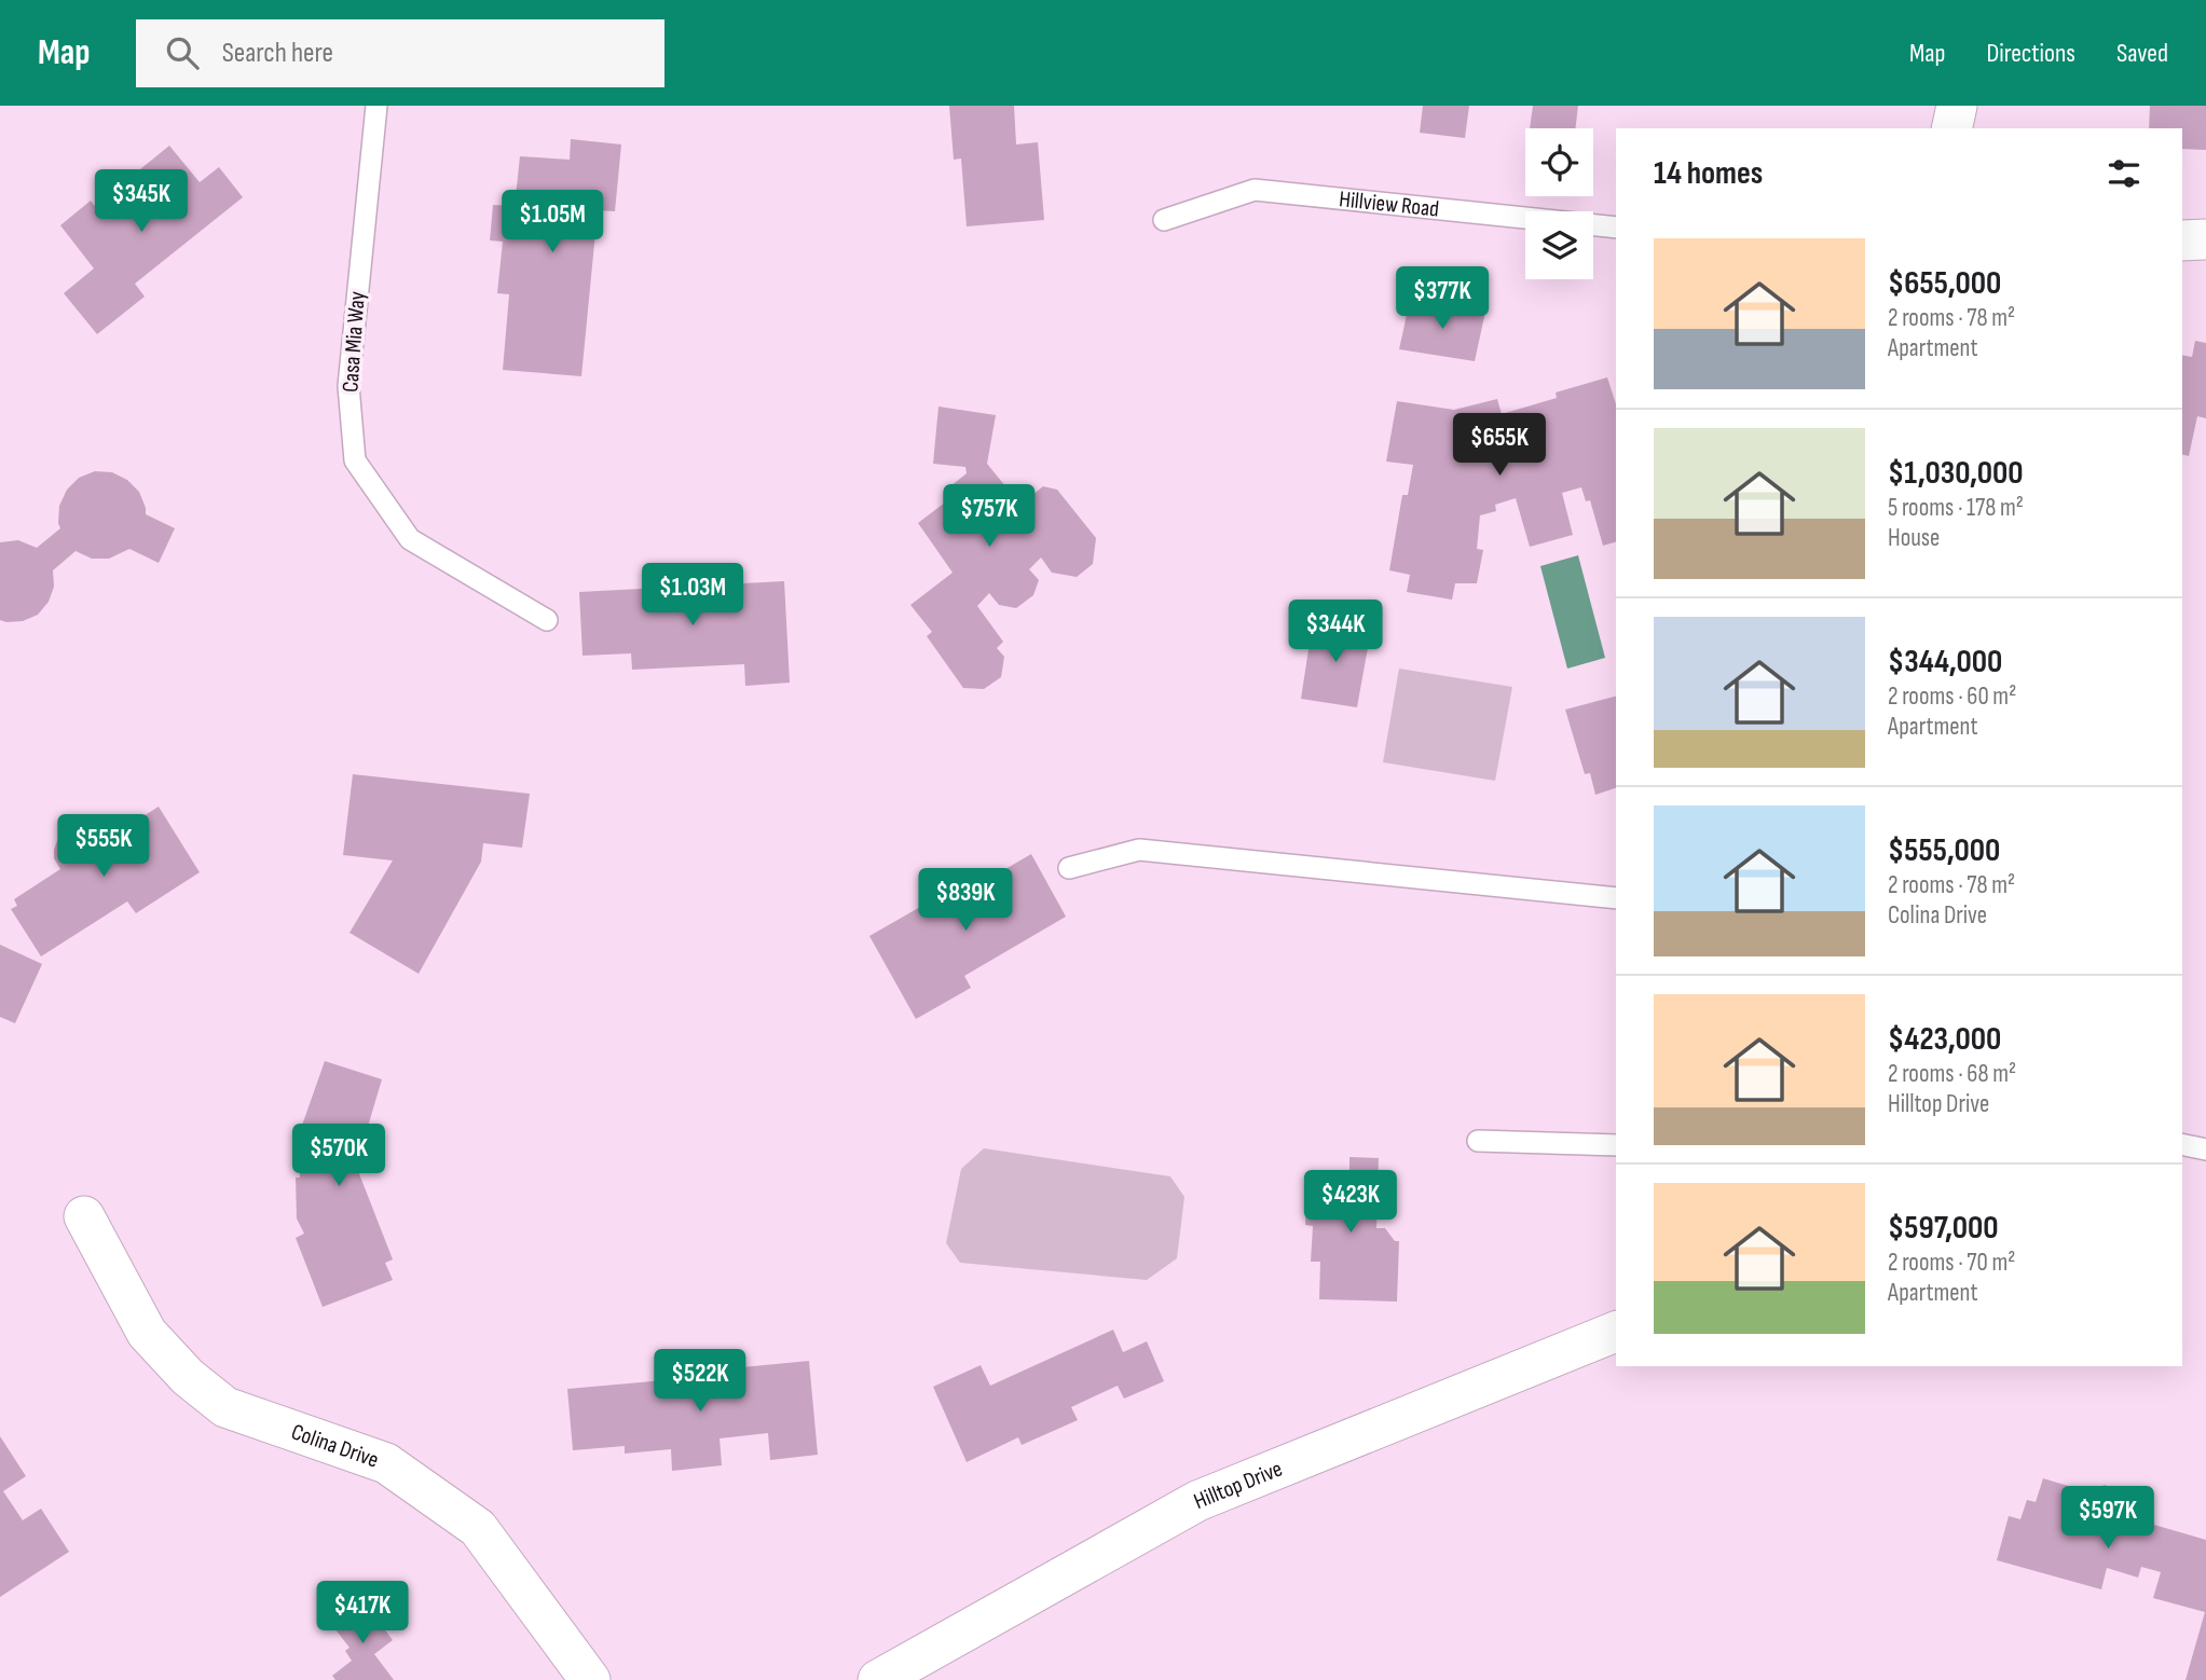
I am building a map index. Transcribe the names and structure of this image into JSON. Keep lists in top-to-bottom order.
{
  "streets": {
    "street": ["Colina Drive", "Hilltop Drive"],
    "lane": ["Hillview Road", "Casa Mia Way"]
  },
  "page": {
    "header": "Map",
    "search": "Search here",
    "nav": ["Map", "Directions", "Saved"],
    "heading": "14 homes",
    "price": [
      "$345K",
      "$1.05M",
      "$377K",
      "$655K",
      "$757K",
      "$1.03M",
      "$344K",
      "$555K",
      "$839K",
      "$570K",
      "$423K",
      "$522K",
      "$597K",
      "$417K"
    ],
    "list": [
      {
        "name": "$655,000",
        "note": "2 rooms · 78 m² · Apartment"
      },
      {
        "name": "$1,030,000",
        "note": "5 rooms · 178 m² · House"
      },
      {
        "name": "$344,000",
        "note": "2 rooms · 60 m² · Apartment"
      },
      {
        "name": "$555,000",
        "note": "2 rooms · 78 m² · Colina Drive"
      },
      {
        "name": "$423,000",
        "note": "2 rooms · 68 m² · Hilltop Drive"
      },
      {
        "name": "$597,000",
        "note": "2 rooms · 70 m² · Apartment"
      }
    ]
  }
}
